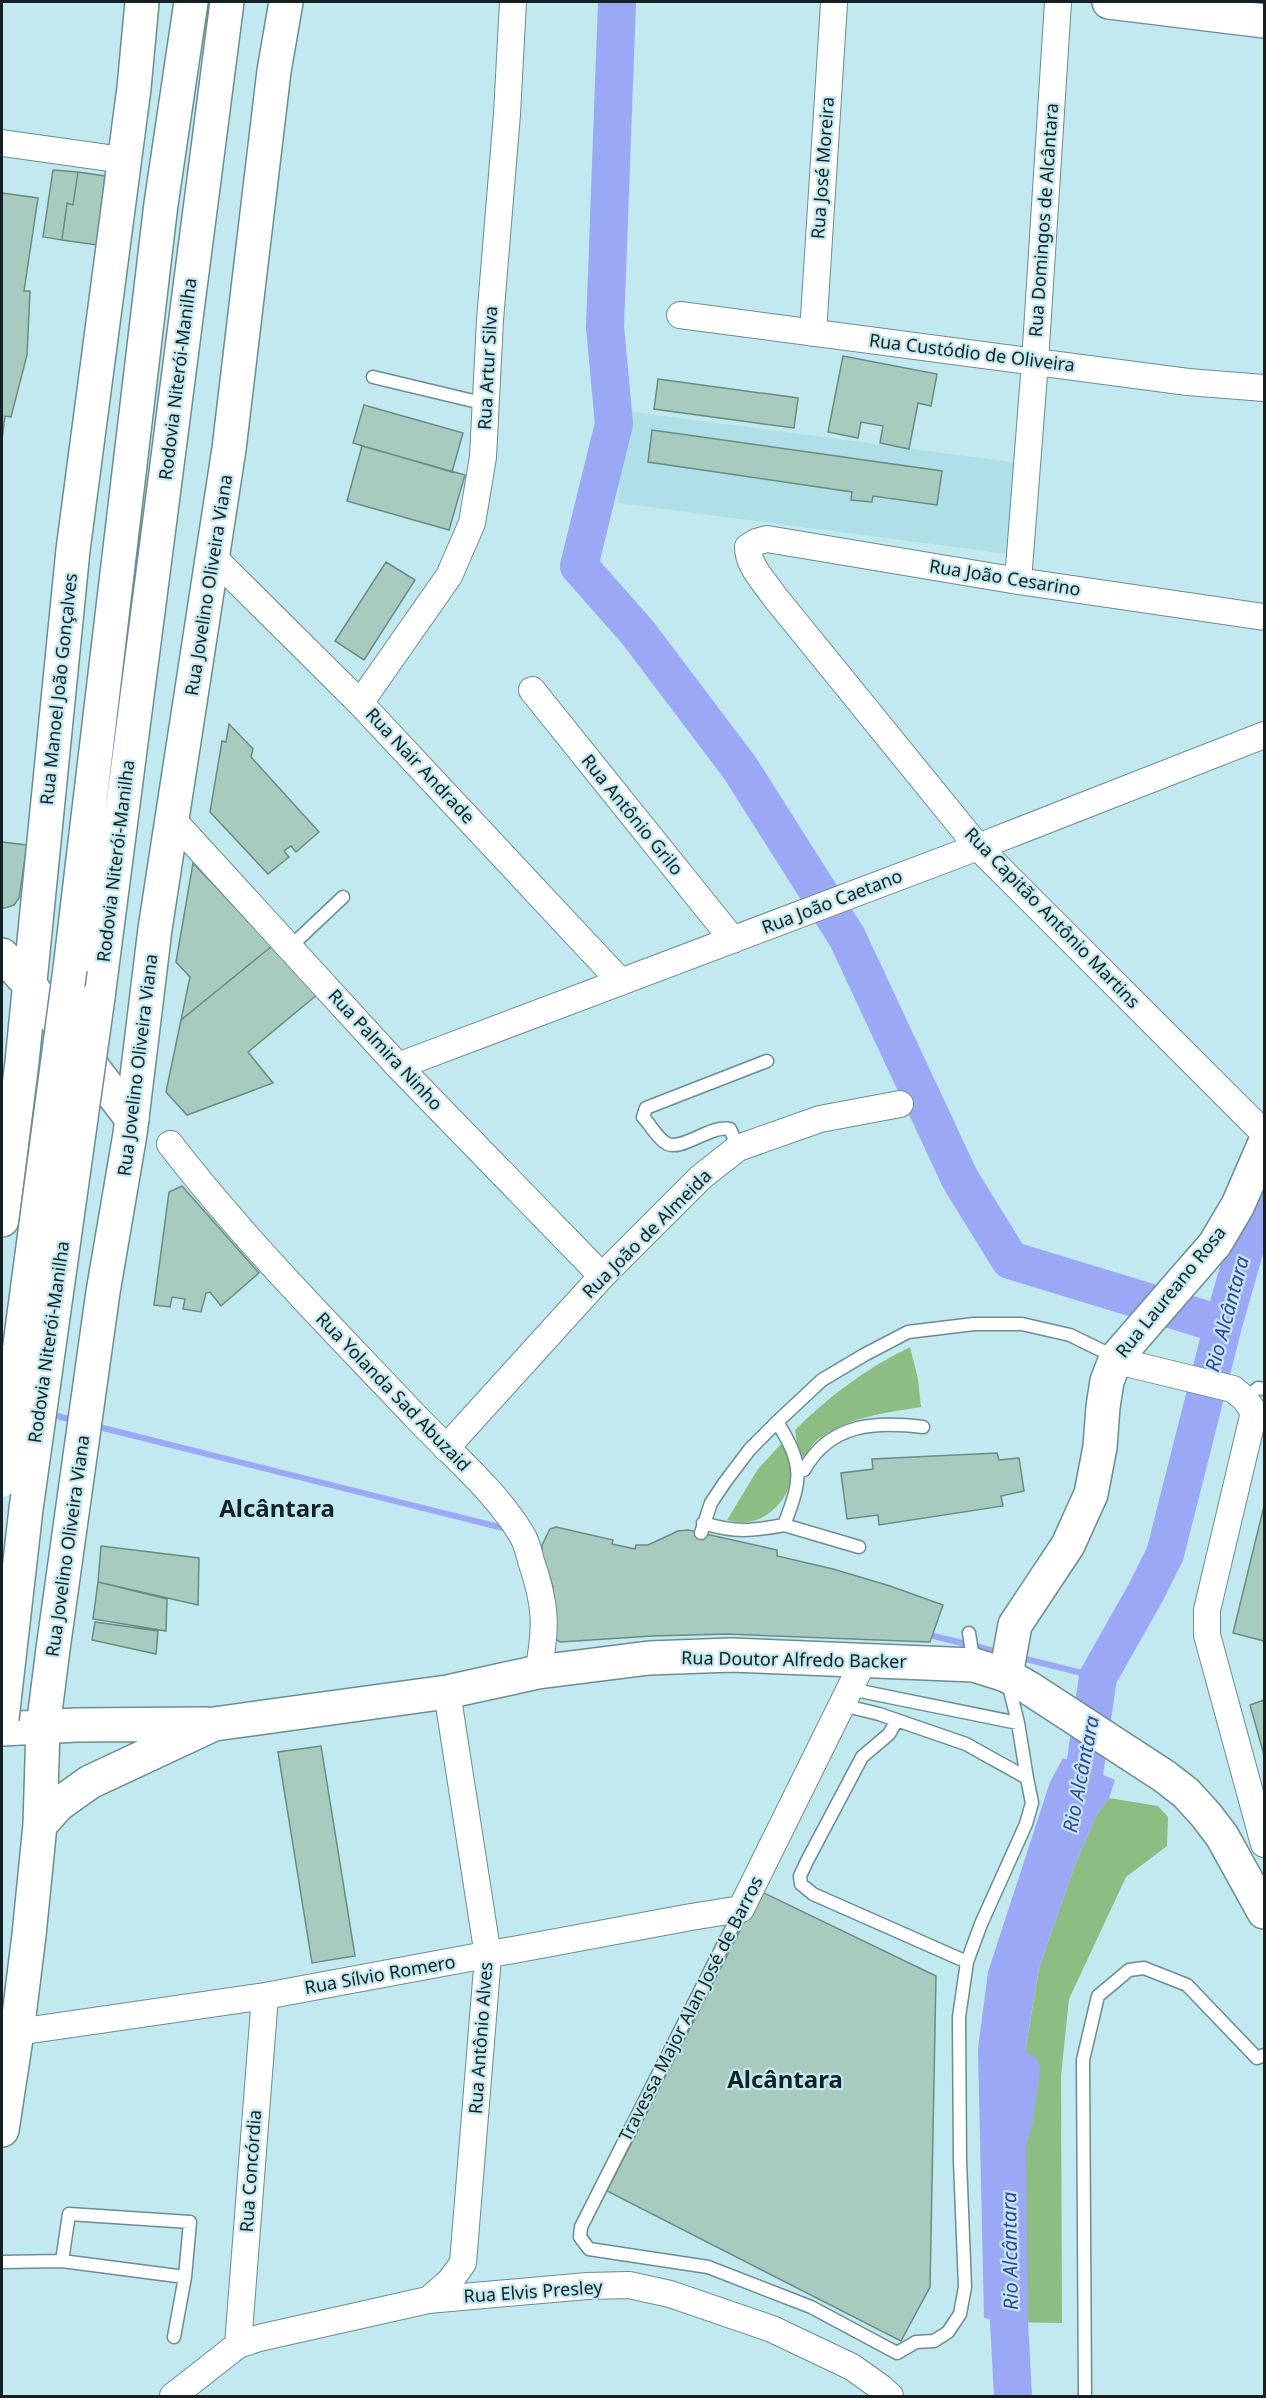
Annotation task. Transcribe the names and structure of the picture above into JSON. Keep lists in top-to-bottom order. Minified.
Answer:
{"streets":{"main road":["Rodovia Niterói-Manilha","Rua Jovelino Oliveira Viana","Rua Manoel João Gonçalves","Rua Laureano Rosa","Rua Doutor Alfredo Backer"],"street":["Rua José Moreira","Rua Domingos de Alcântara","Rua Custódio de Oliveira","Rua Artur Silva","Rua João Cesarino","Rua Nair Andrade","Rua Antônio Grilo","Rua João Caetano","Rua Capitão Antônio Martins","Rua Palmira Ninho","Rua João de Almeida","Rua Yolanda Sad Abuzaid","Rua Sílvio Romero","Travessa Major Alan José de Barros","Rua Antônio Alves","Rua Concórdia","Rua Elvis Presley"]},"crossings":[["Rua José Moreira","Rua Custódio de Oliveira"],["Rua Domingos de Alcântara","Rua Custódio de Oliveira"],["Rua Domingos de Alcântara","Rua João Cesarino"],["Rua Artur Silva","Rua Nair Andrade"],["Rua João Cesarino","Rua Capitão Antônio Martins"],["Rua Jovelino Oliveira Viana","Rua Nair Andrade"],["Rua Jovelino Oliveira Viana","Rua Palmira Ninho"],["Rua Jovelino Oliveira Viana","Rua Doutor Alfredo Backer"],["Rua Jovelino Oliveira Viana","Rua Sílvio Romero"],["Rua Nair Andrade","Rua João Caetano"],["Rua Antônio Grilo","Rua João Caetano"],["Rua João Caetano","Rua Capitão Antônio Martins"],["Rua João Caetano","Rua Palmira Ninho"],["Rua Palmira Ninho","Rua João de Almeida"],["Rua João de Almeida","Rua Yolanda Sad Abuzaid"],["Rua Laureano Rosa","Rua Doutor Alfredo Backer"],["Rua Yolanda Sad Abuzaid","Rua Doutor Alfredo Backer"],["Rua Doutor Alfredo Backer","Travessa Major Alan José de Barros"],["Rua Doutor Alfredo Backer","Rua Antônio Alves"],["Rua Sílvio Romero","Travessa Major Alan José de Barros"],["Rua Sílvio Romero","Rua Antônio Alves"],["Rua Sílvio Romero","Rua Concórdia"],["Rua Antônio Alves","Rua Elvis Presley"],["Rua Concórdia","Rua Elvis Presley"]],"districts":["Alcântara","Alcântara"],"water":["Rio Alcântara"]}
